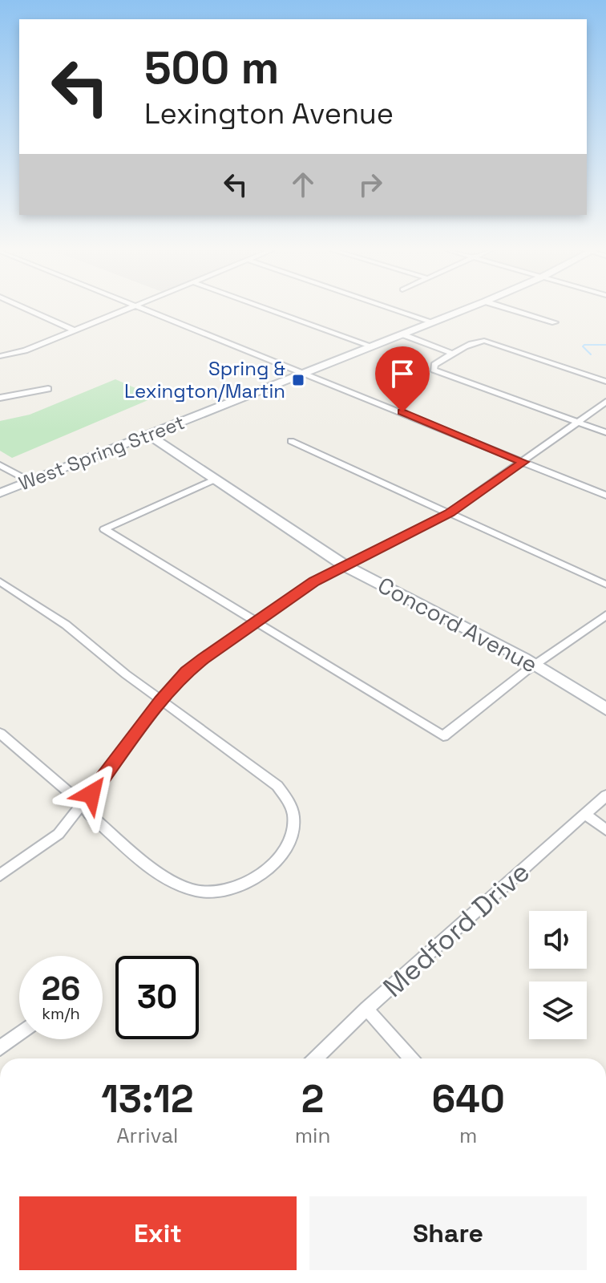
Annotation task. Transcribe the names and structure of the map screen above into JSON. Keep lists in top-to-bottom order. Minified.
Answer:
{"streets":{"main road":["West Spring Street","Concord Avenue"],"street":["Medford Drive"]},"crossings":[["West Spring Street","Concord Avenue"]],"places":{"transit":["Spring & Lexington/Martin"]},"page":{"turn":["500 m","Lexington Avenue"],"speed":"26 km/h","limit":"30","eta":["13:12","Arrival","2","min","640","m"],"buttons":["Exit","Share"]}}
